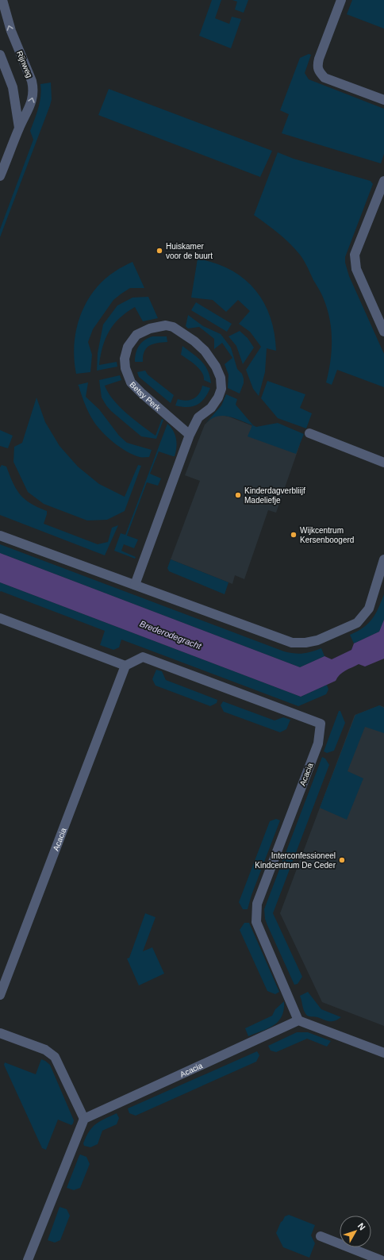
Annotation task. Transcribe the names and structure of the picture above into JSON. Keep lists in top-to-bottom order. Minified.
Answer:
{"streets":{"street":["Rijnweg","Betsy Perk","Acacia"]},"water":["Brederodegracht"],"places":["Huiskamer voor de buurt","Kinderdagverbliijf Madeliefje","Wijkcentrum Kersenboogerd","Interconfessioneel Kindcentrum De Ceder"],"north":"top right"}
